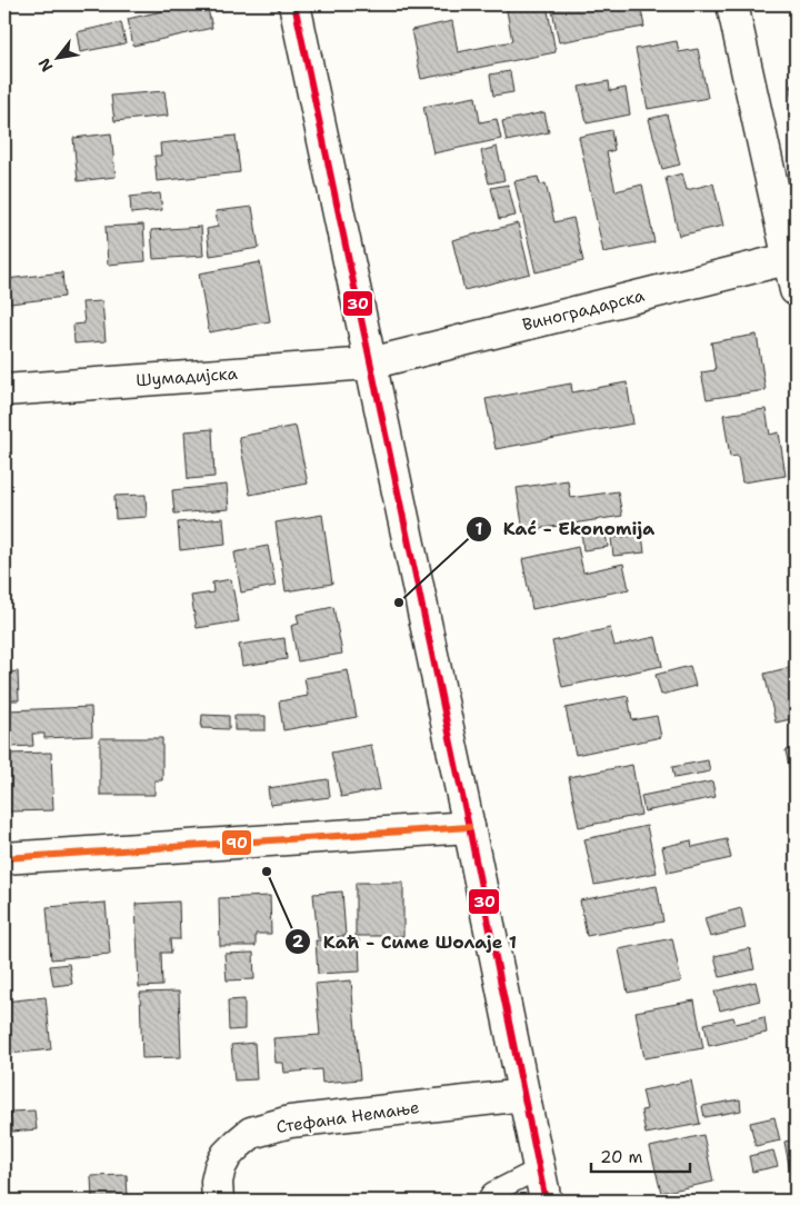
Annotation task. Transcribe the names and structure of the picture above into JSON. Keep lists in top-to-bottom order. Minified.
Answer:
{"streets":{"street":["Виноградарска","Шумадијска","Стефана Немање"]},"crossings":[["Виноградарска","Шумадијска"]],"places":["Kać - Ekonomija","Каћ - Симе Шолаје 1"],"lines":["transit line 30","transit line 90"],"scale_bar":"20 m","north":"bottom left"}
